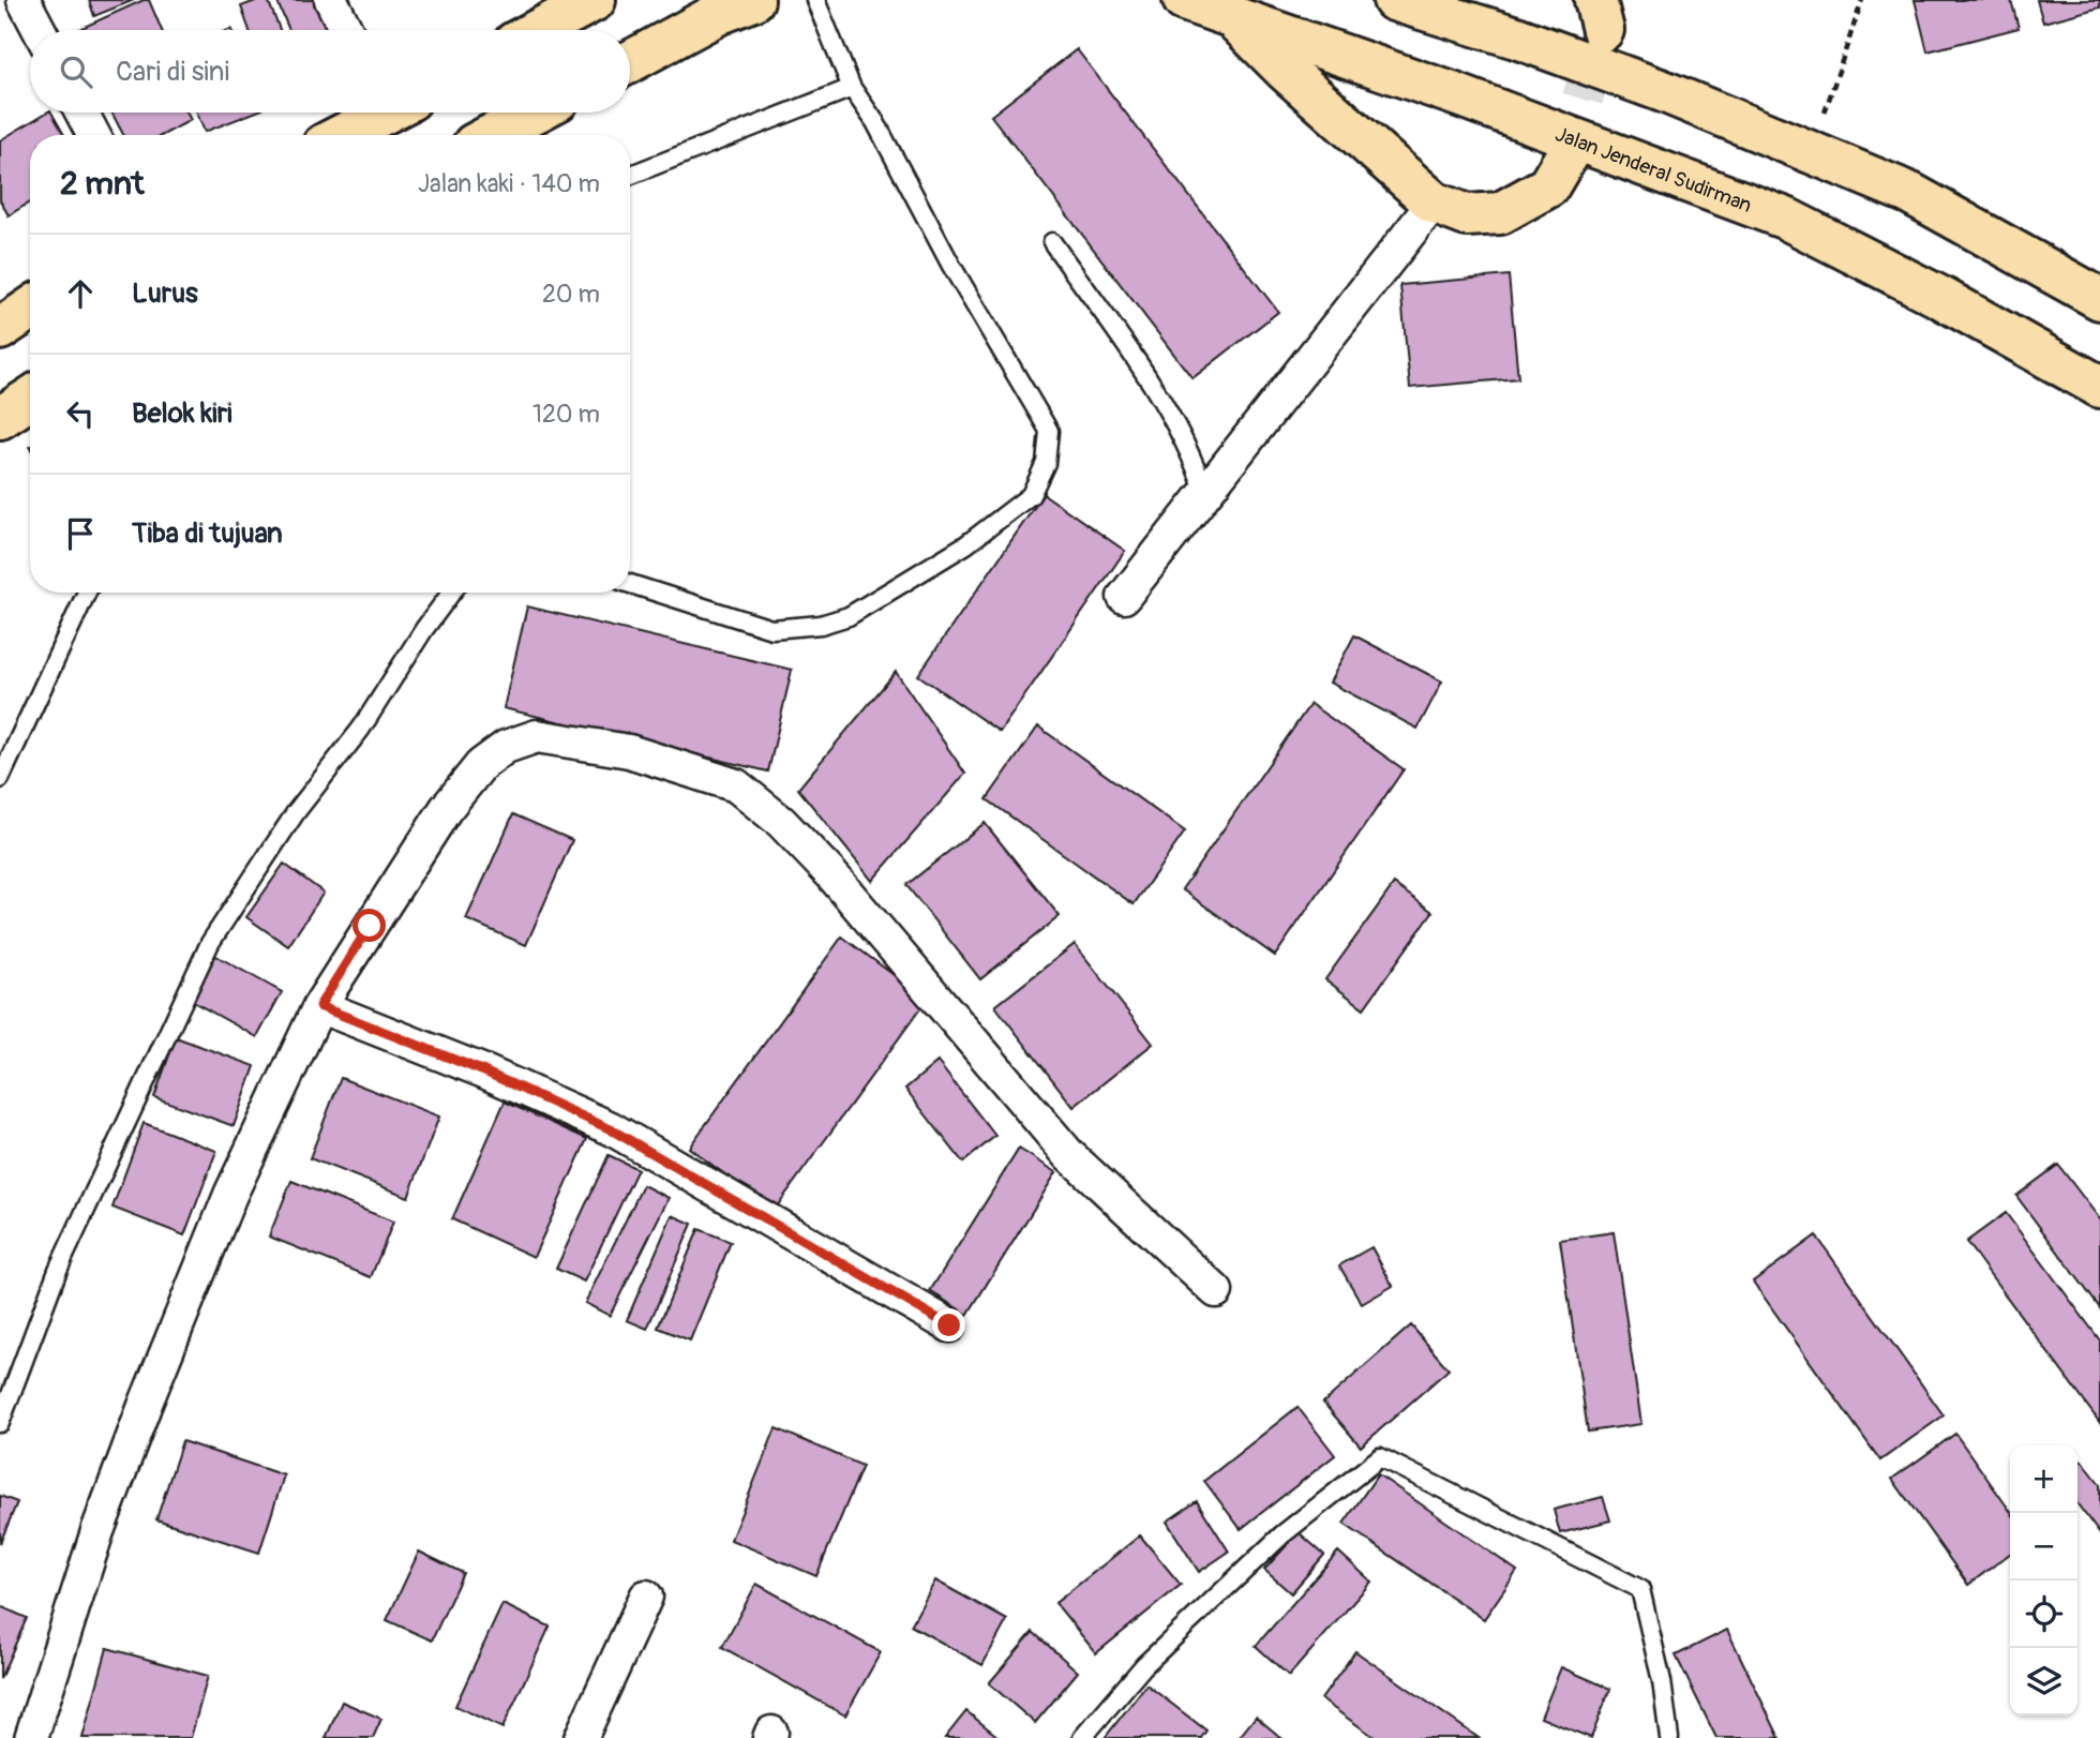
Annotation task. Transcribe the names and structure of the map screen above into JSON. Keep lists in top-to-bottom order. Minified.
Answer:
{"streets":{"highway":["Jalan Jenderal Sudirman"]},"page":{"search":"Cari di sini","heading":["2 mnt","Jalan kaki · 140 m"],"list":[["Lurus","20 m"],["Belok kiri","120 m"],"Tiba di tujuan"],"map_buttons":["+","−"]}}
